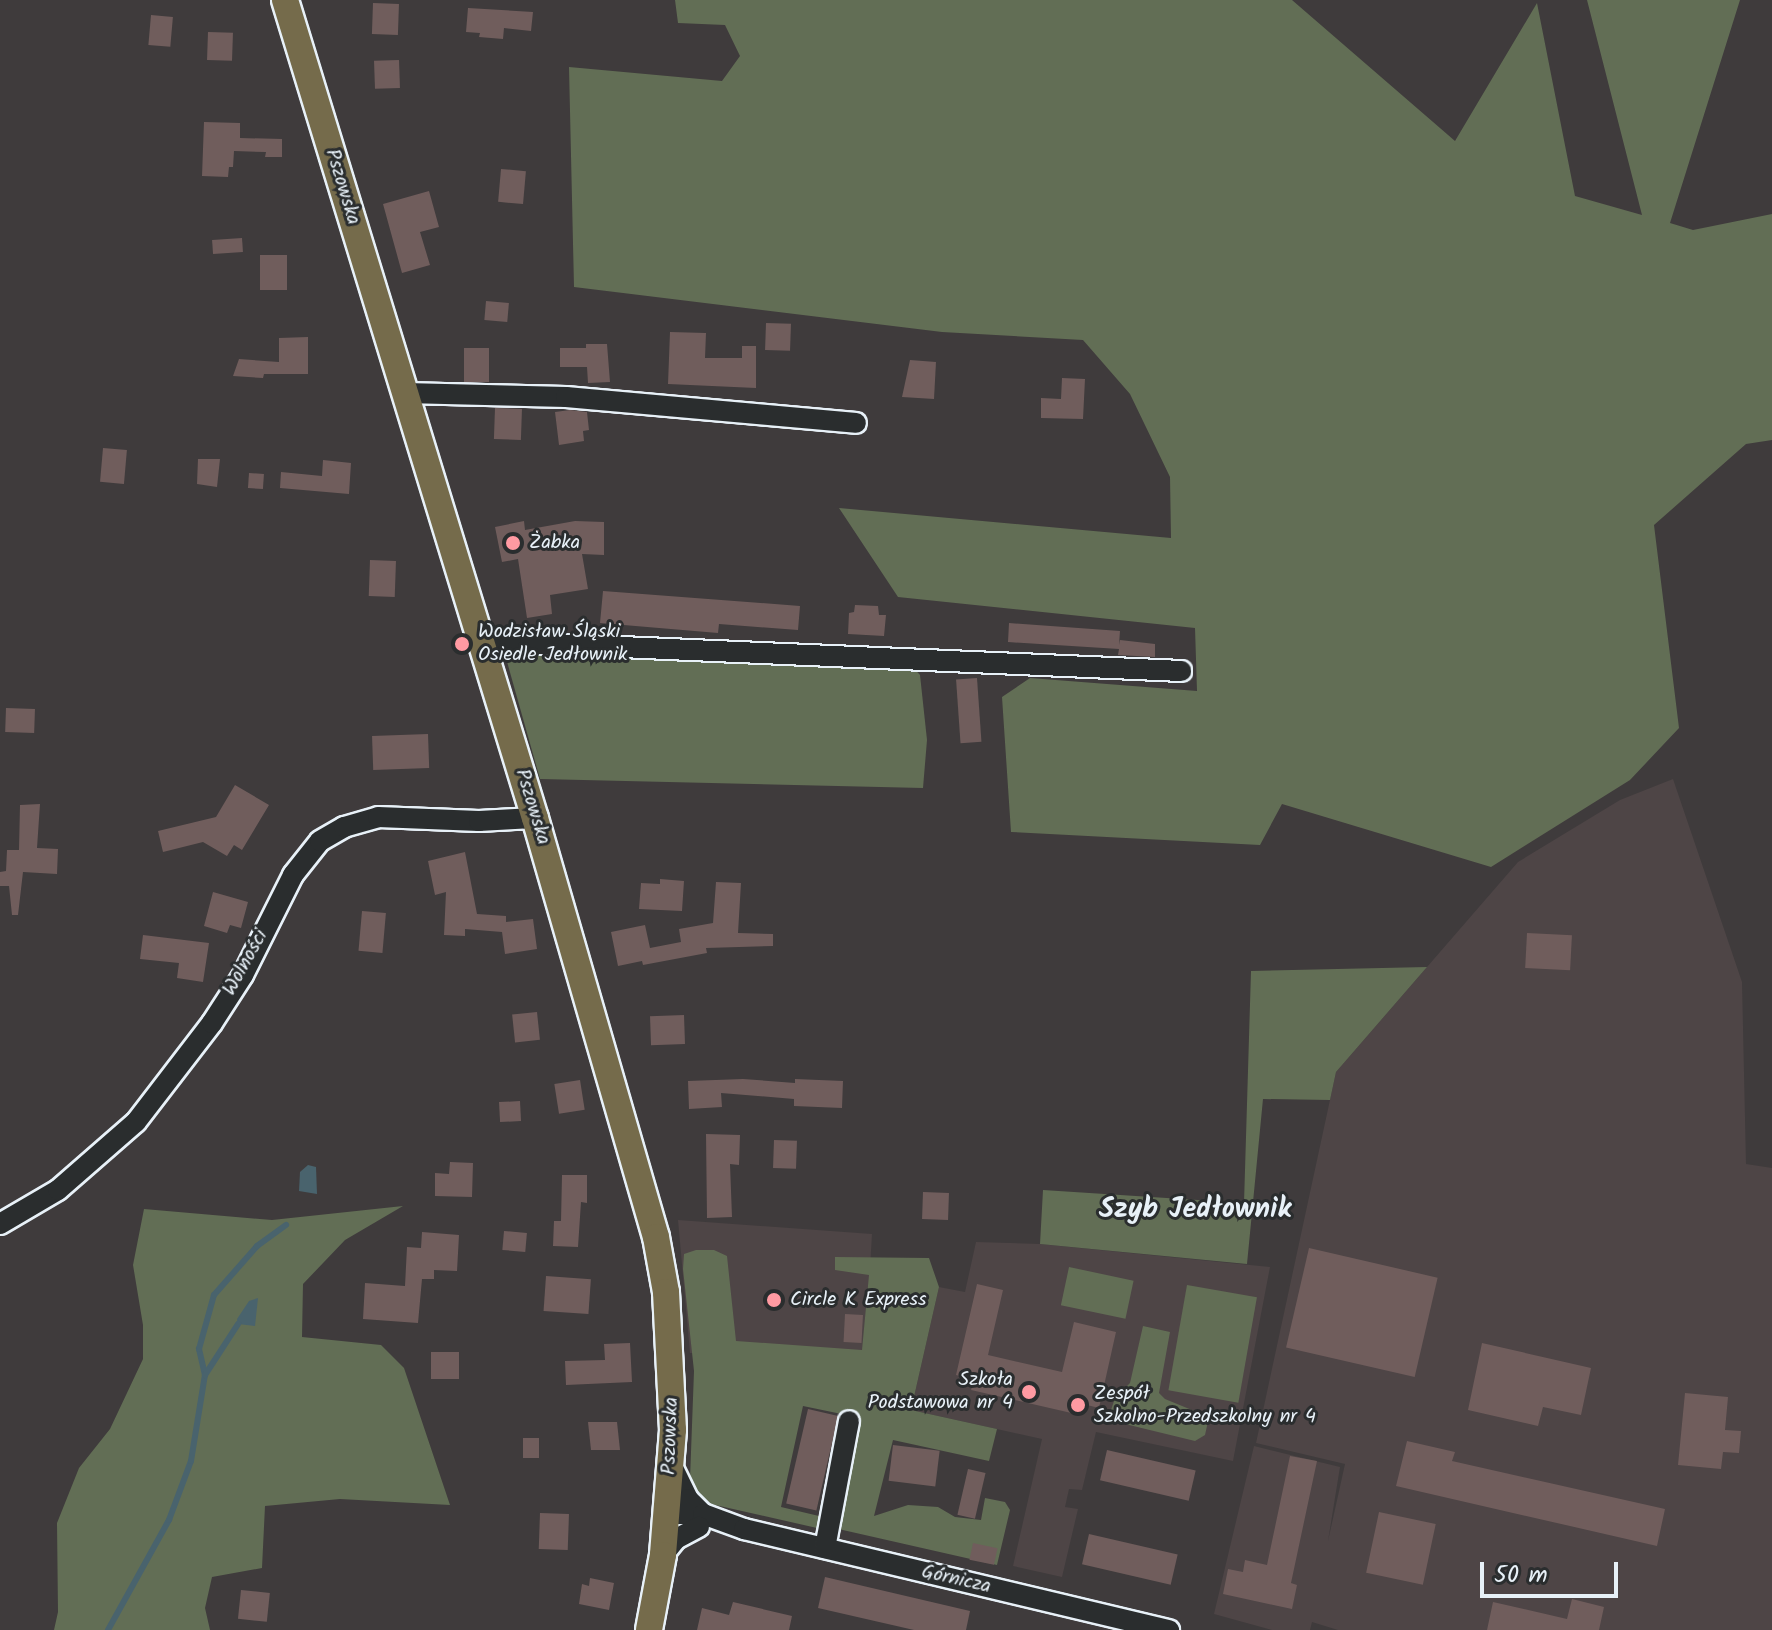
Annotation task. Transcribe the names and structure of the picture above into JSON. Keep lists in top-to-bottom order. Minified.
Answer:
{"streets":{"main road":["Pszowska"],"street":["Wolności","Górnicza"]},"crossings":[["Pszowska","Wolności"],["Pszowska","Górnicza"]],"districts":["Szyb Jedłownik"],"places":["Żabka","Wodzisław Śląski Osiedle Jedłownik","Circle K Express","Szkoła Podstawowa nr 4","Zespół Szkolno-Przedszkolny nr 4"],"scale_bar":"50 m"}
